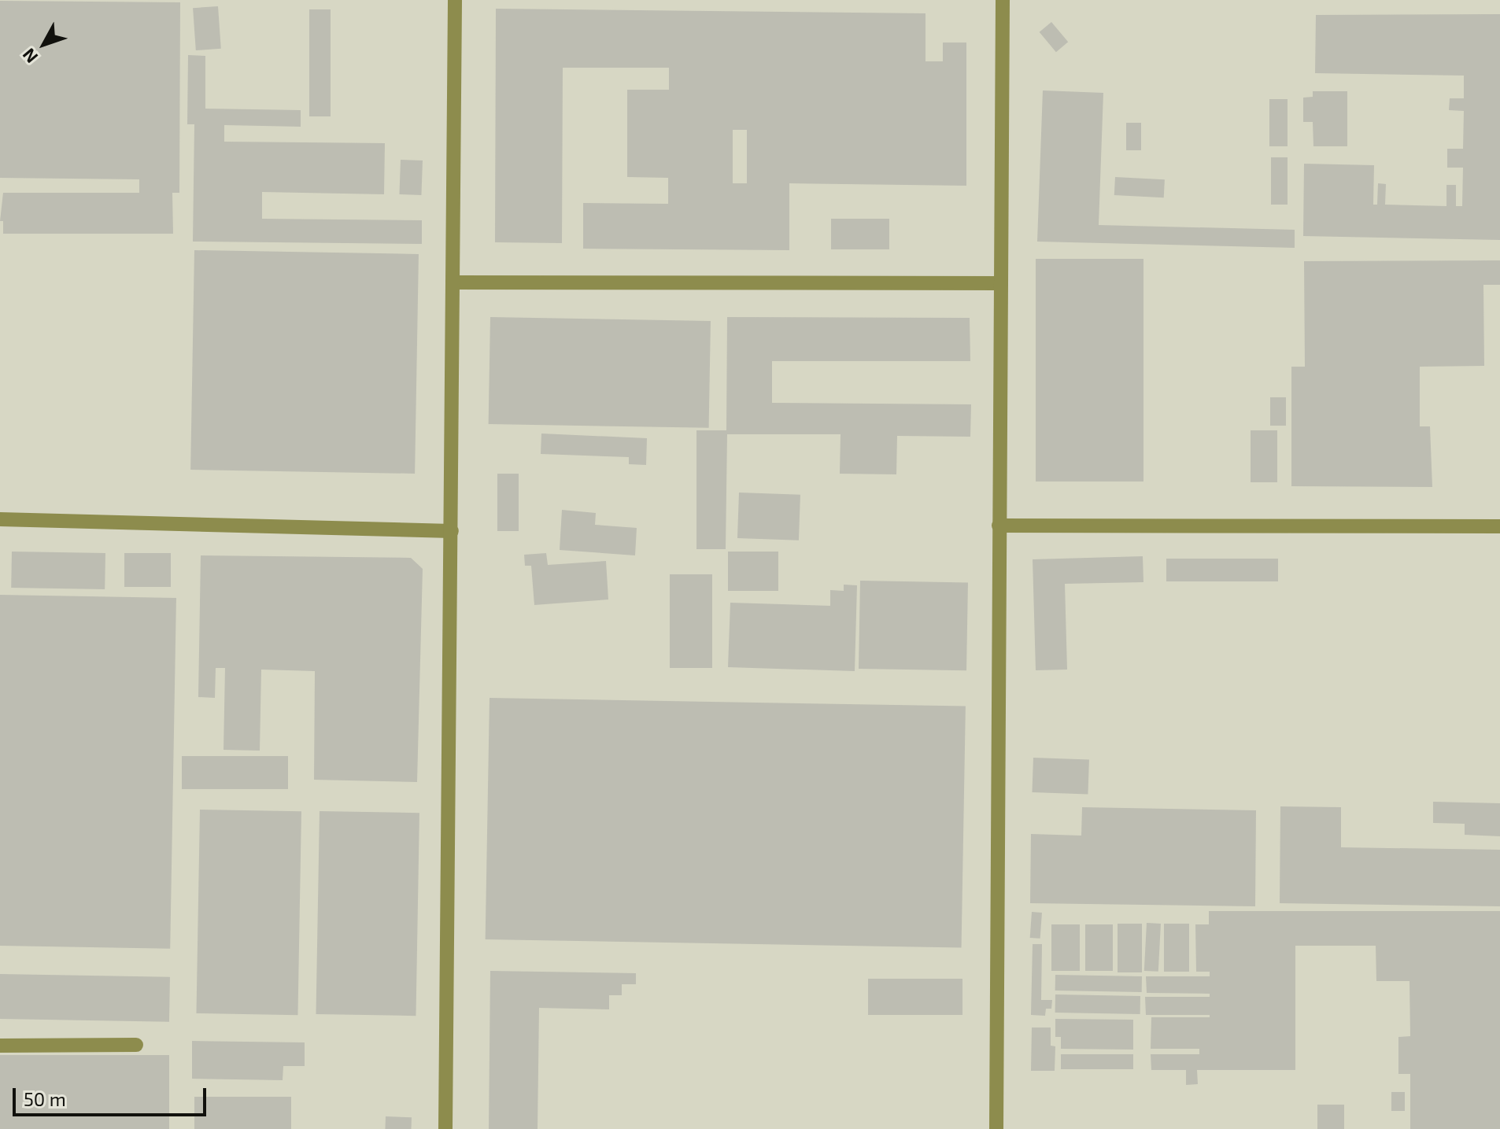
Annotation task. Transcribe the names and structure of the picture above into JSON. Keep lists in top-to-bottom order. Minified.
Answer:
{"scale_bar":"50 m","north":"bottom left"}
